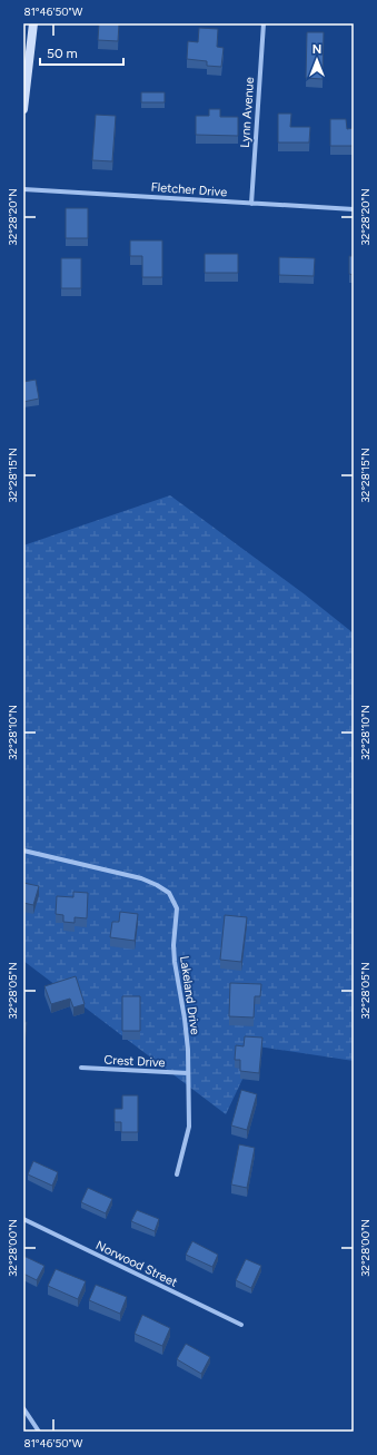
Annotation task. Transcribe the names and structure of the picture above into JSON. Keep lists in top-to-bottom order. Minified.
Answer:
{"streets":{"street":["Lynn Avenue","Fletcher Drive","Lakeland Drive","Crest Drive","Norwood Street"]},"crossings":[["Lynn Avenue","Fletcher Drive"],["Lakeland Drive","Crest Drive"]],"scale_bar":"50 m","north":"top","coordinates":["81°46'50\"W","32°28'20\"N","32°28'15\"N","32°28'10\"N","32°28'05\"N","32°28'00\"N"]}
